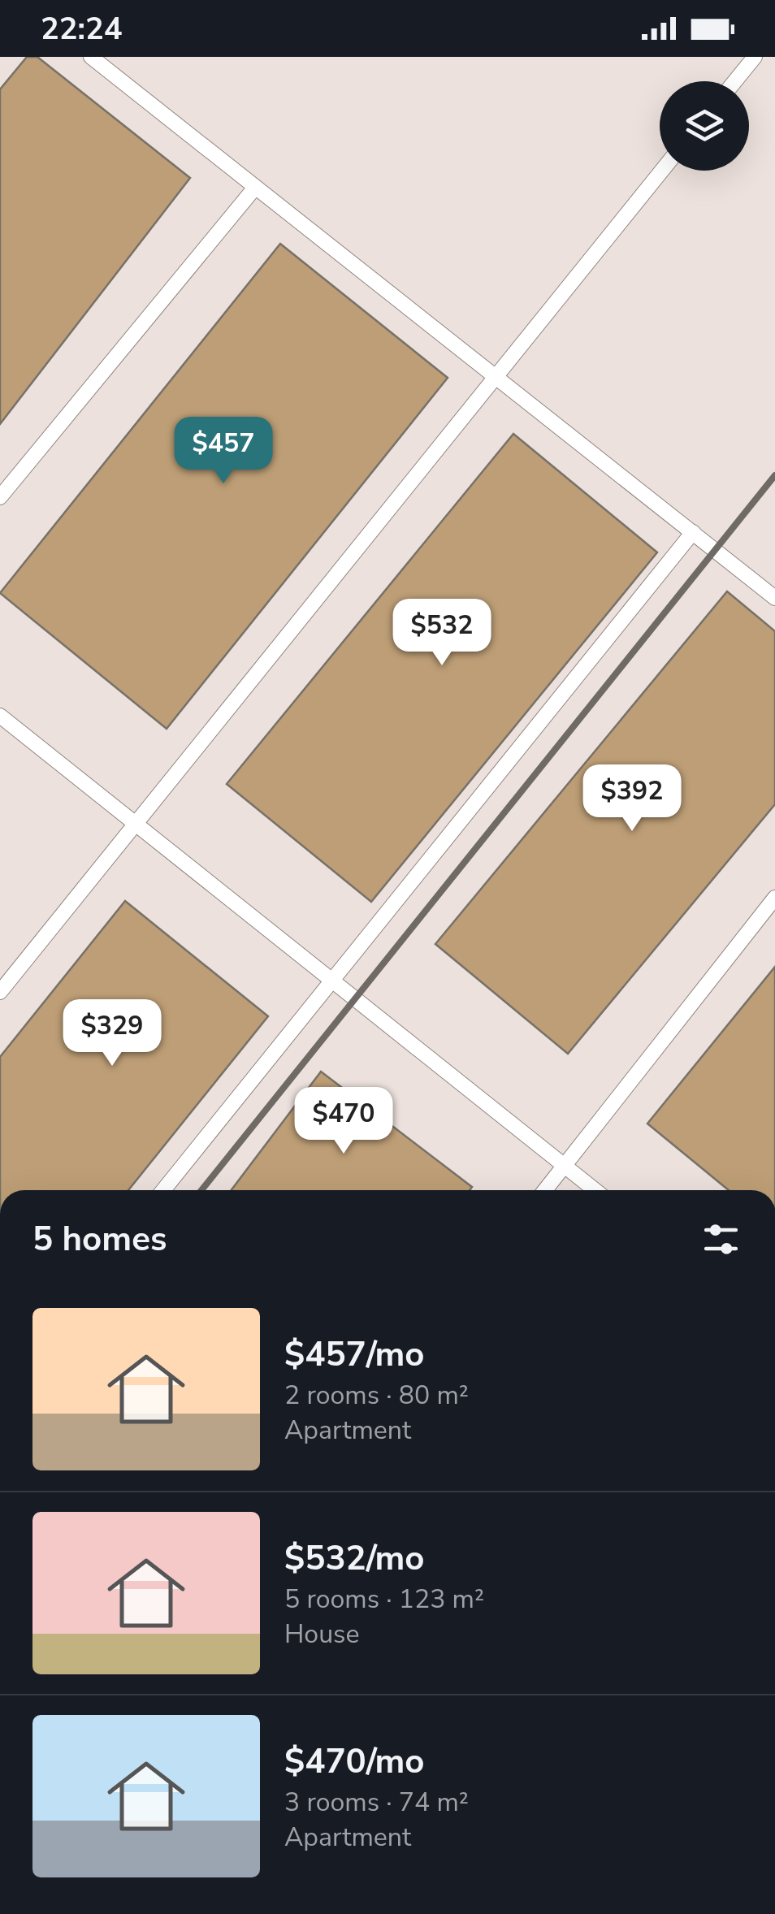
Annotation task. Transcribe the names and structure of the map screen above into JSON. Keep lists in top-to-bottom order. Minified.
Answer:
{"page":{"status":"22:24","price":["$457","$532","$392","$329","$470"],"heading":"5 homes","list":[{"name":"$457/mo","note":"2 rooms · 80 m² · Apartment"},{"name":"$532/mo","note":"5 rooms · 123 m² · House"},{"name":"$470/mo","note":"3 rooms · 74 m² · Apartment"}]}}
